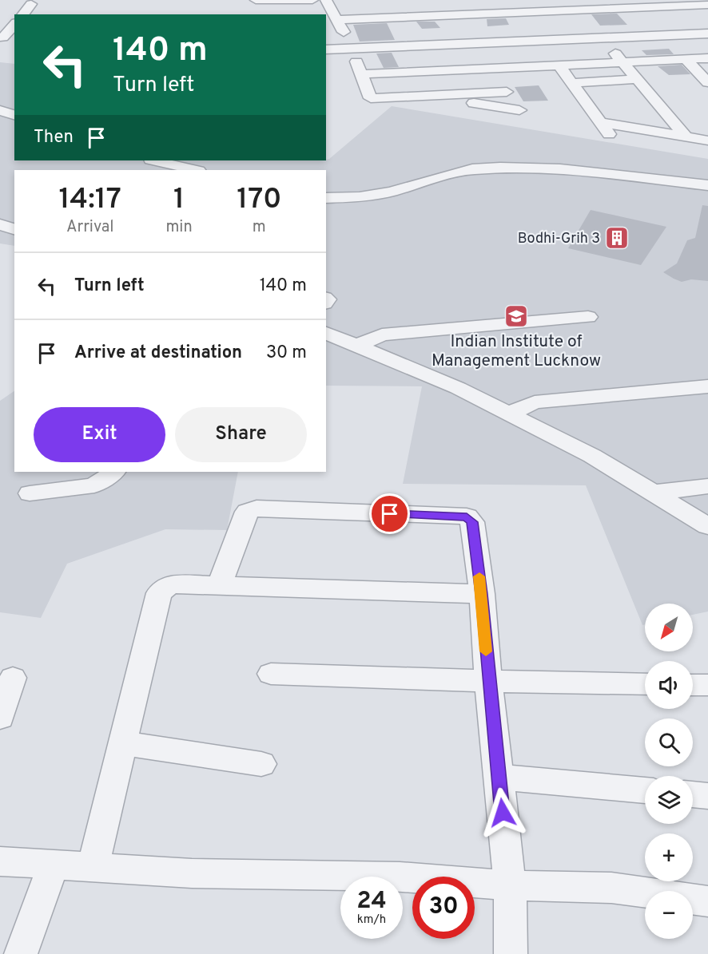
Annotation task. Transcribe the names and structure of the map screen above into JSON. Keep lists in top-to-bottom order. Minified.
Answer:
{"places":{"building":["Bodhi-Grih 3"],"school or university":["Indian Institute of Management Lucknow"]},"north":"bottom left","page":{"turn":["140 m","Turn left"],"then":"Then","eta":["14:17","Arrival","1","min","170","m"],"list":[{"name":"Turn left","value":"140 m"},{"name":"Arrive at destination","value":"30 m"}],"buttons":["Exit","Share"],"map_buttons":["+","−"],"speed":"24 km/h","limit":"30"}}
